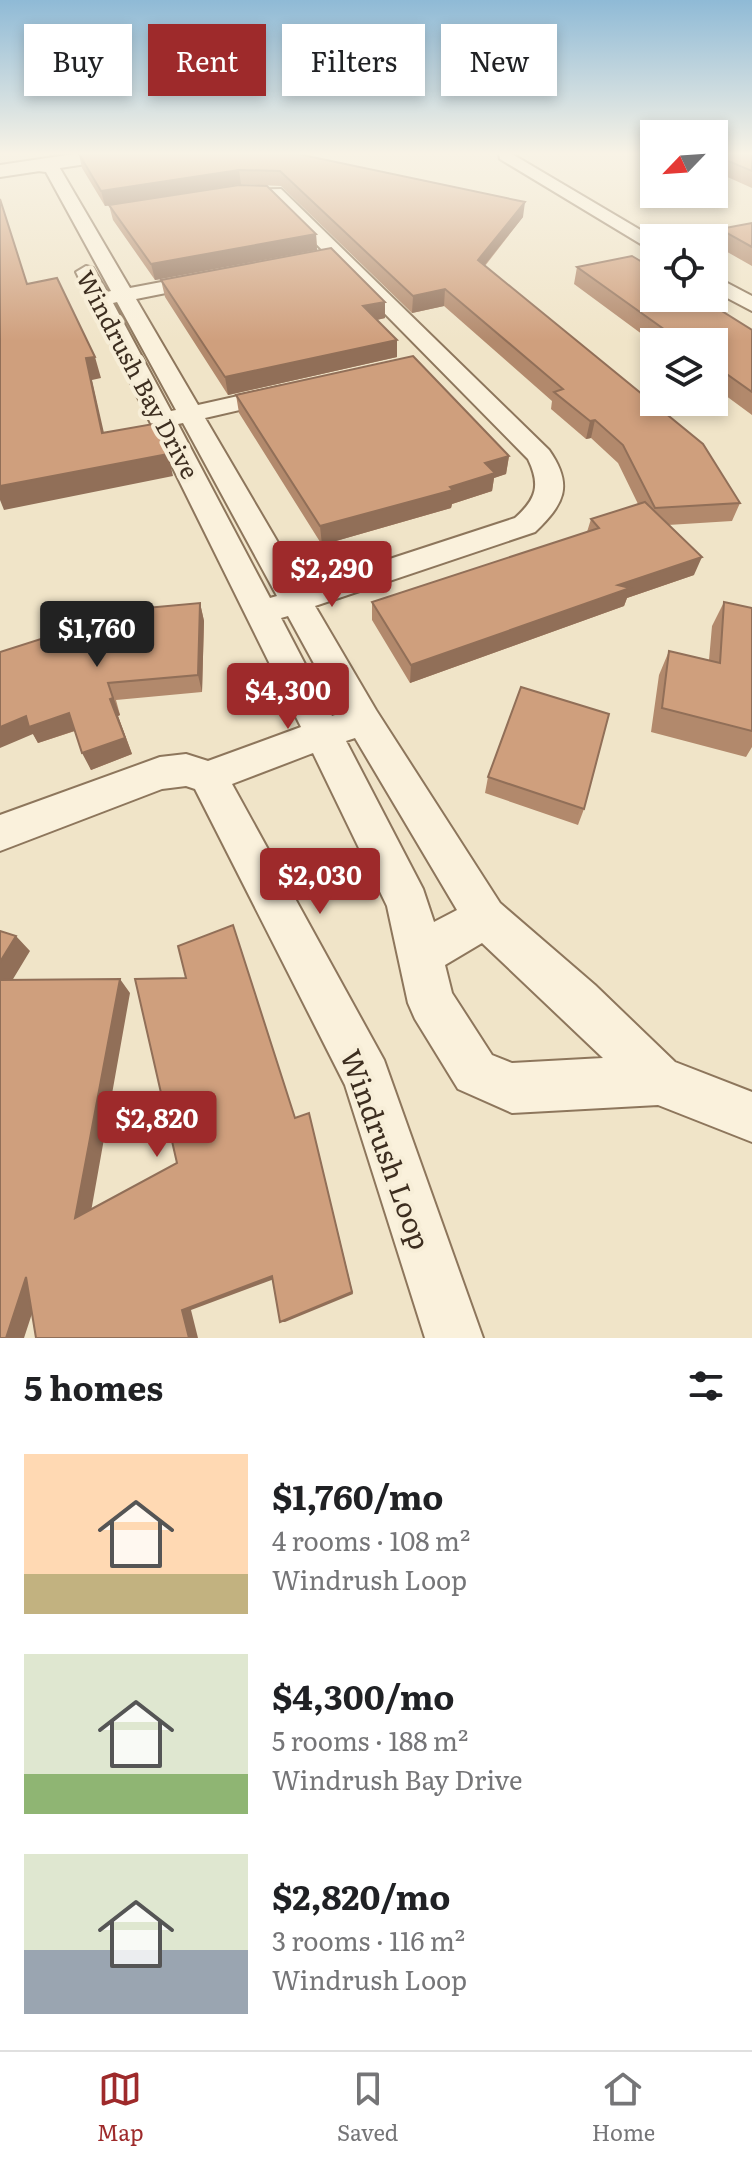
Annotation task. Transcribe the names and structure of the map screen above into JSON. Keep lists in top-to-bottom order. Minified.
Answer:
{"streets":{"street":["Windrush Bay Drive","Windrush Loop"]},"north":"bottom left","page":{"chip":["Buy","Rent","Filters","New"],"price":["$2,290","$1,760","$4,300","$2,030","$2,820"],"heading":"5 homes","list":[{"name":"$1,760/mo","note":"4 rooms · 108 m² · Windrush Loop"},{"name":"$4,300/mo","note":"5 rooms · 188 m² · Windrush Bay Drive"},{"name":"$2,820/mo","note":"3 rooms · 116 m² · Windrush Loop"}],"tabs":["Map","Saved","Home"]}}
